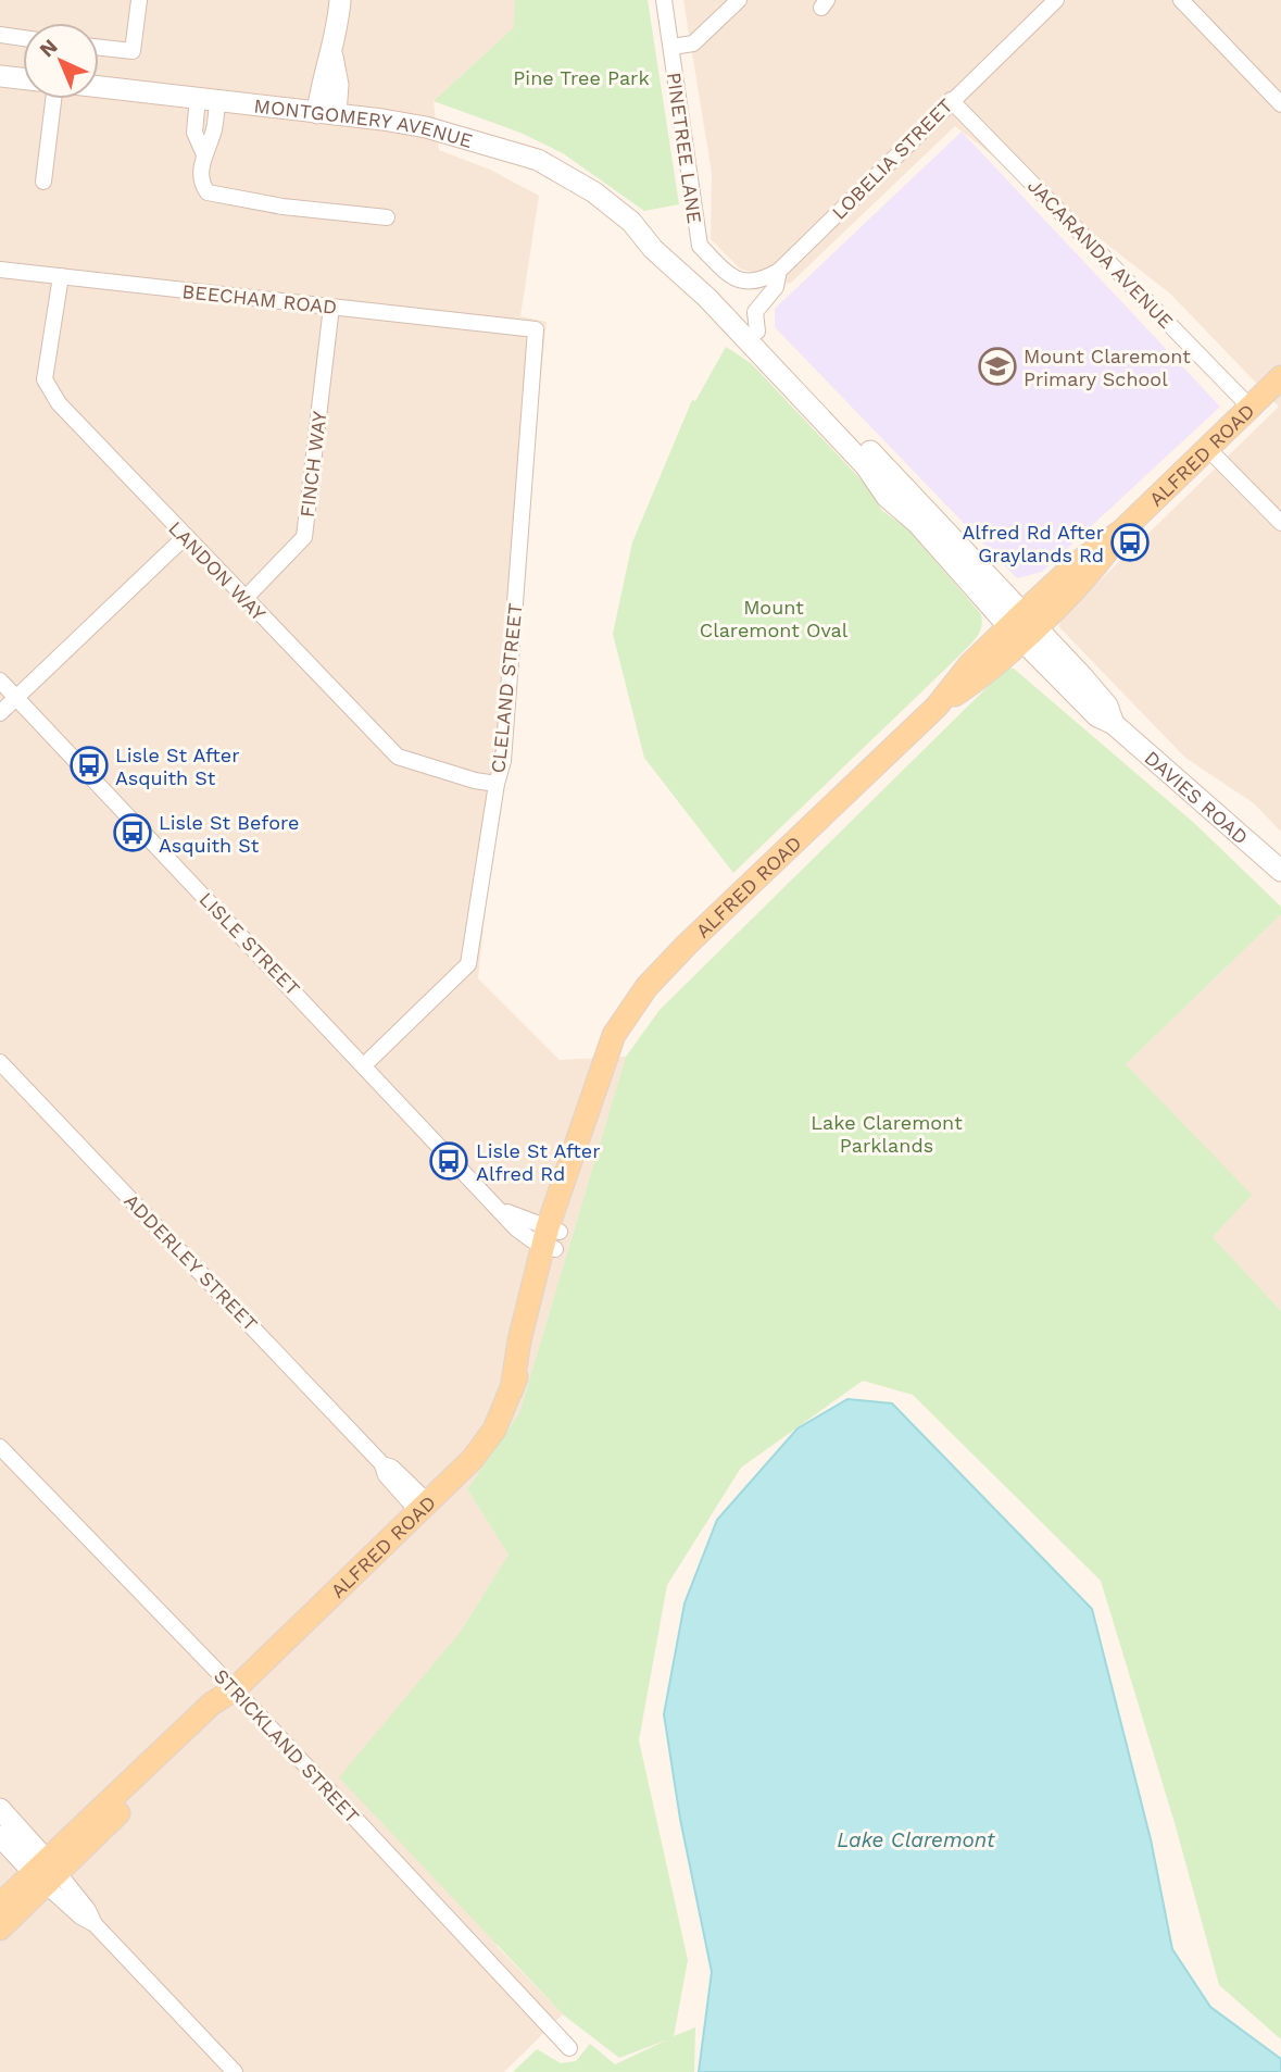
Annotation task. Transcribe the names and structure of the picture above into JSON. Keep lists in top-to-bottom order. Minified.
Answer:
{"streets":{"main road":["ALFRED ROAD"],"street":["MONTGOMERY AVENUE","PINETREE LANE","LOBELIA STREET","JACARANDA AVENUE","BEECHAM ROAD","FINCH WAY","LANDON WAY","CLELAND STREET","DAVIES ROAD","LISLE STREET","ADDERLEY STREET","STRICKLAND STREET"]},"crossings":[["MONTGOMERY AVENUE","LOBELIA STREET"],["MONTGOMERY AVENUE","ALFRED ROAD"],["MONTGOMERY AVENUE","DAVIES ROAD"],["PINETREE LANE","LOBELIA STREET"],["LOBELIA STREET","JACARANDA AVENUE"],["JACARANDA AVENUE","ALFRED ROAD"],["BEECHAM ROAD","FINCH WAY"],["BEECHAM ROAD","LANDON WAY"],["BEECHAM ROAD","CLELAND STREET"],["ALFRED ROAD","DAVIES ROAD"],["ALFRED ROAD","LISLE STREET"],["ALFRED ROAD","ADDERLEY STREET"],["ALFRED ROAD","STRICKLAND STREET"],["FINCH WAY","LANDON WAY"],["LANDON WAY","CLELAND STREET"],["CLELAND STREET","LISLE STREET"]],"water":["Lake Claremont"],"parks":["Pine Tree Park","Mount Claremont Oval","Lake Claremont Parklands"],"places":{"school or university":["Mount Claremont Primary School"],"bus stop":["Alfred Rd After Graylands Rd","Lisle St After Asquith St","Lisle St Before Asquith St","Lisle St After Alfred Rd"]},"north":"top left"}
